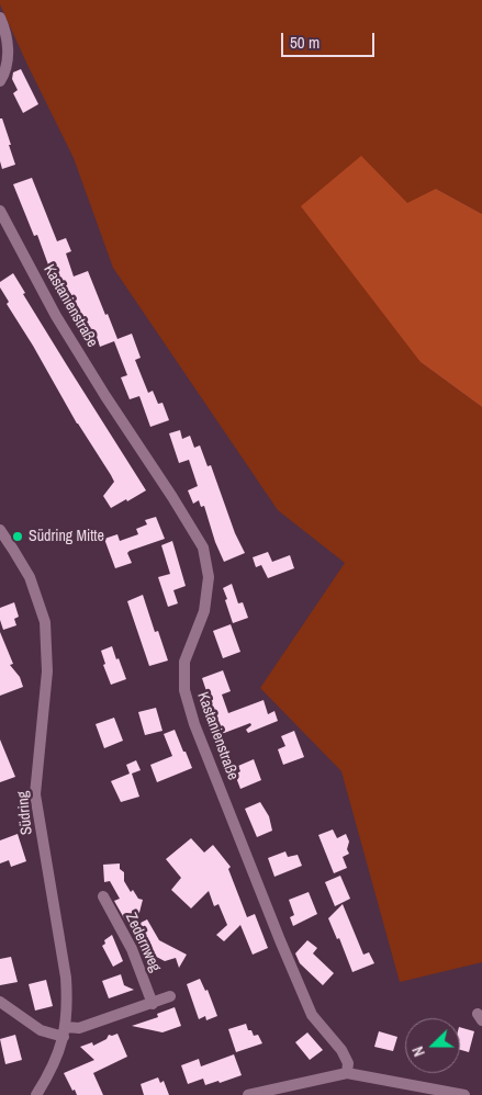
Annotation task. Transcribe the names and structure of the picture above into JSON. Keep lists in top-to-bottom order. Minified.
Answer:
{"streets":{"street":["Kastanienstraße","Südring","Zedernweg"]},"places":["Südring Mitte"],"scale_bar":"50 m","north":"left"}
